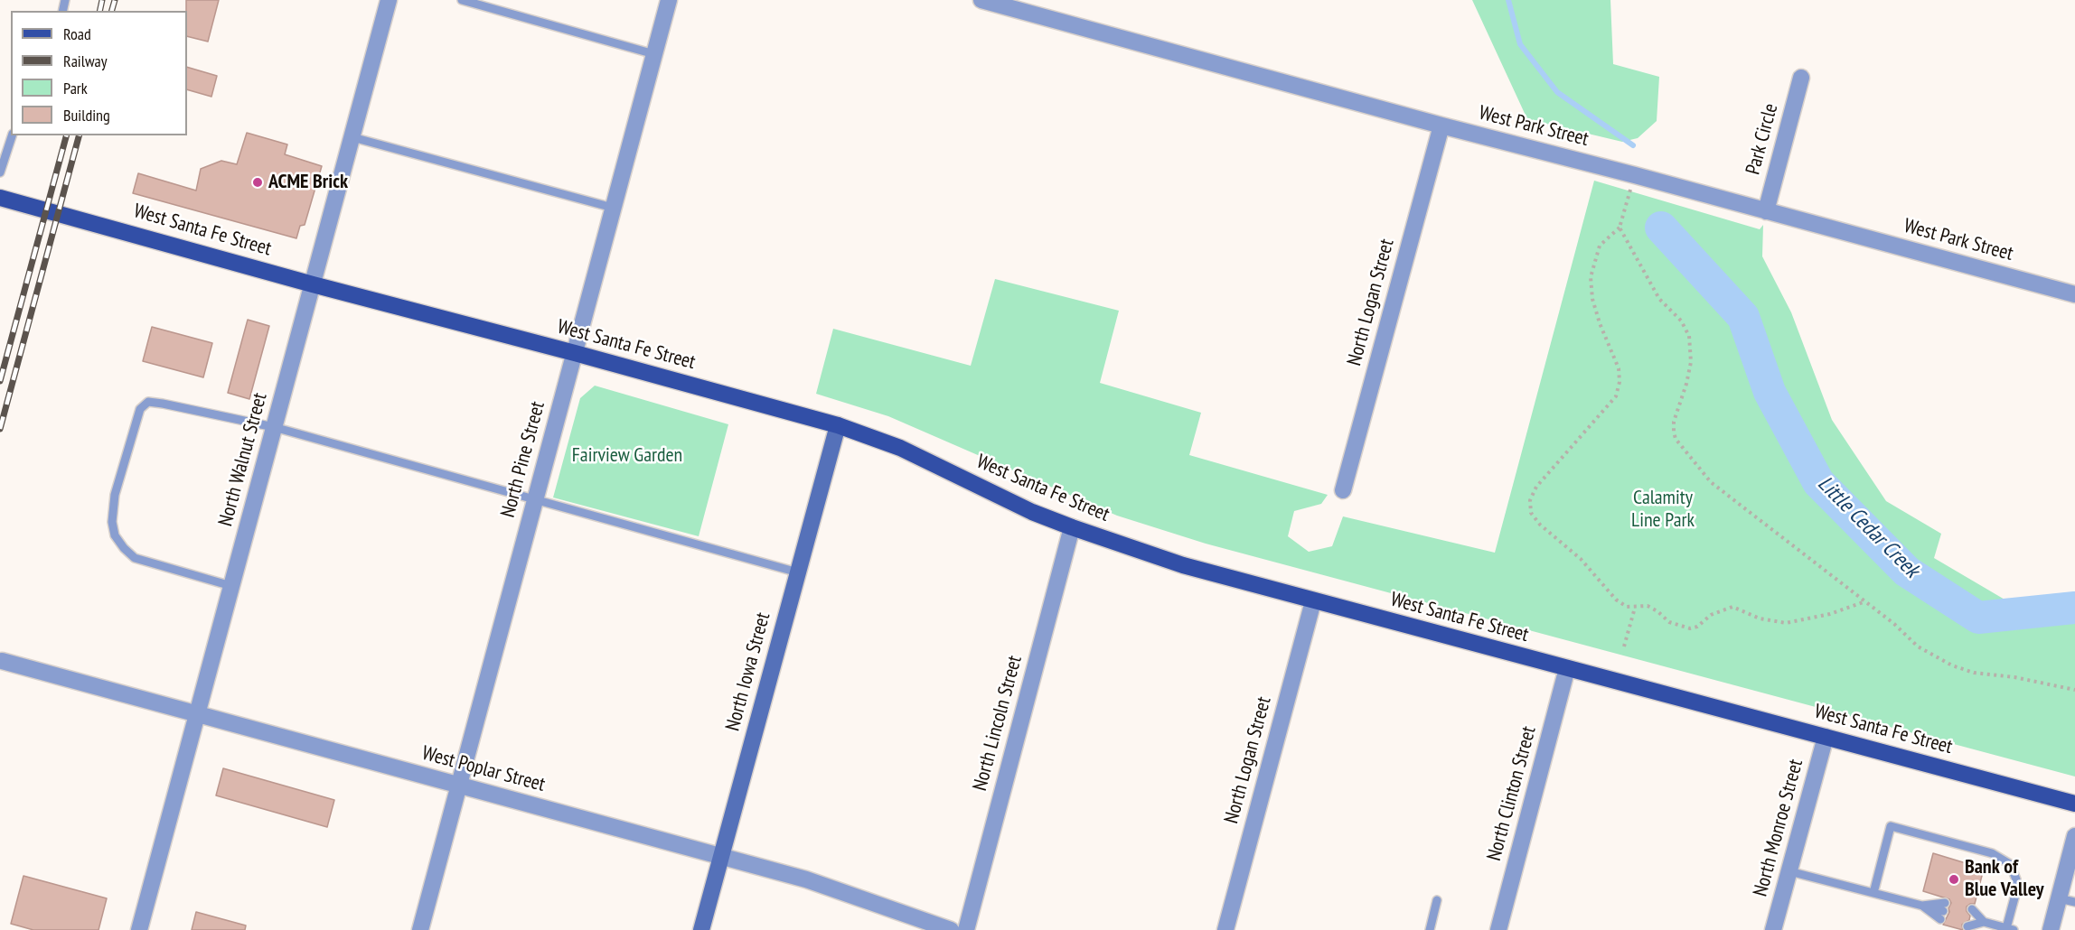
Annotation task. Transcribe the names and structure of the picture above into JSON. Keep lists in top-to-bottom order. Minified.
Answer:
{"streets":{"main road":["West Santa Fe Street"],"street":["West Park Street","Park Circle","North Logan Street","North Walnut Street","North Pine Street","North Iowa Street","North Lincoln Street","West Poplar Street","North Clinton Street","North Monroe Street"]},"crossings":[["West Park Street","Park Circle"],["West Park Street","North Logan Street"],["West Santa Fe Street","North Logan Street"],["West Santa Fe Street","North Walnut Street"],["West Santa Fe Street","North Pine Street"],["West Santa Fe Street","North Iowa Street"],["West Santa Fe Street","North Lincoln Street"],["West Santa Fe Street","North Clinton Street"],["West Santa Fe Street","North Monroe Street"],["North Walnut Street","West Poplar Street"],["North Pine Street","West Poplar Street"],["North Iowa Street","West Poplar Street"]],"water":["Little Cedar Creek"],"parks":["Fairview Garden","Calamity Line Park"],"places":["ACME Brick","Bank of Blue Valley"],"legend":["Road","Railway","Park","Building"]}
